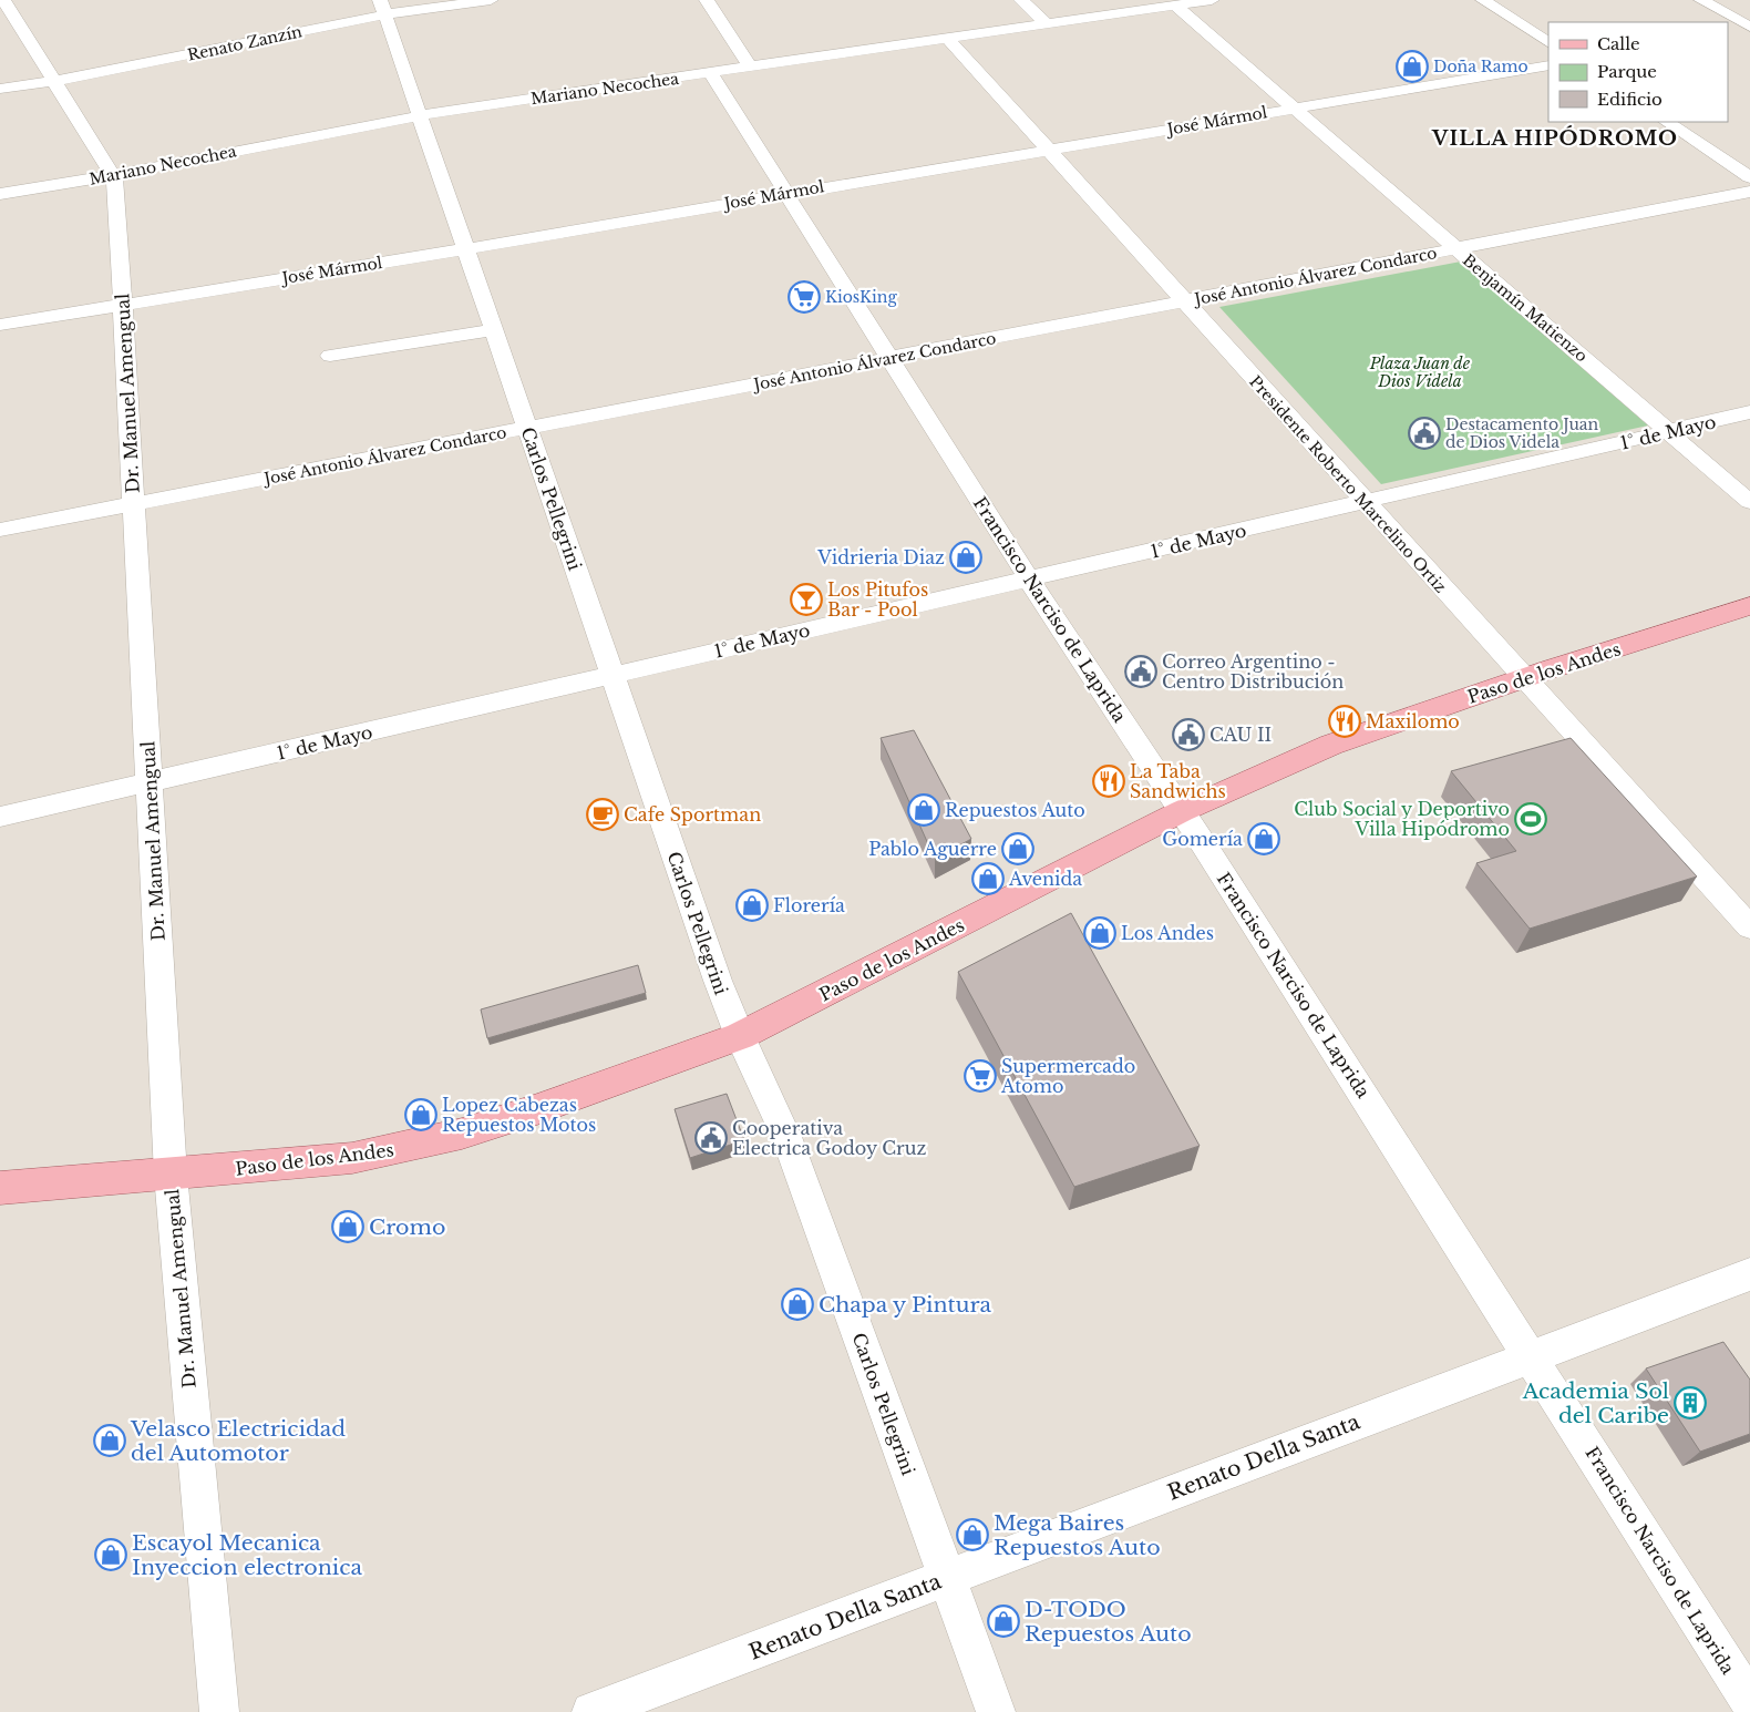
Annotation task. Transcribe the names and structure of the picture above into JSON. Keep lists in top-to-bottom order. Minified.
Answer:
{"streets":{"main road":["Paso de los Andes"],"street":["Renato Zanzín","Mariano Necochea","José Mármol","José Antonio Álvarez Condarco","Benjamín Matienzo","Dr. Manuel Amengual","1° de Mayo","Presidente Roberto Marcelino Ortiz","Carlos Pellegrini","Francisco Narciso de Laprida","Renato Della Santa"]},"crossings":[["Renato Zanzín","Dr. Manuel Amengual"],["Renato Zanzín","Carlos Pellegrini"],["Mariano Necochea","Benjamín Matienzo"],["Mariano Necochea","Dr. Manuel Amengual"],["Mariano Necochea","Presidente Roberto Marcelino Ortiz"],["Mariano Necochea","Carlos Pellegrini"],["Mariano Necochea","Francisco Narciso de Laprida"],["José Mármol","Benjamín Matienzo"],["José Mármol","Dr. Manuel Amengual"],["José Mármol","Presidente Roberto Marcelino Ortiz"],["José Mármol","Carlos Pellegrini"],["José Mármol","Francisco Narciso de Laprida"],["José Antonio Álvarez Condarco","Benjamín Matienzo"],["José Antonio Álvarez Condarco","Dr. Manuel Amengual"],["José Antonio Álvarez Condarco","Presidente Roberto Marcelino Ortiz"],["José Antonio Álvarez Condarco","Carlos Pellegrini"],["José Antonio Álvarez Condarco","Francisco Narciso de Laprida"],["Benjamín Matienzo","1° de Mayo"],["Dr. Manuel Amengual","1° de Mayo"],["Dr. Manuel Amengual","Paso de los Andes"],["1° de Mayo","Presidente Roberto Marcelino Ortiz"],["1° de Mayo","Carlos Pellegrini"],["1° de Mayo","Francisco Narciso de Laprida"],["Presidente Roberto Marcelino Ortiz","Paso de los Andes"],["Carlos Pellegrini","Paso de los Andes"],["Carlos Pellegrini","Renato Della Santa"],["Francisco Narciso de Laprida","Paso de los Andes"],["Francisco Narciso de Laprida","Renato Della Santa"]],"districts":["VILLA HIPÓDROMO"],"parks":["Plaza Juan de Dios Videla"],"places":{"shop":["Doña Ramo","Vidrieria Diaz","Repuestos Auto","Gomería","Pablo Aguerre","Avenida","Florería","Los Andes","Lopez Cabezas Repuestos Motos","Cromo","Chapa y Pintura","Velasco Electricidad del Automotor","Mega Baires Repuestos Auto","Escayol Mecanica Inyeccion electronica","D-TODO Repuestos Auto"],"supermarket":["KiosKing","Supermercado Atomo"],"public building":["Destacamento Juan de Dios Videla","Correo Argentino - Centro Distribución","CAU II","Cooperativa Electrica Godoy Cruz"],"bar":["Los Pitufos Bar - Pool"],"restaurant":["Maxilomo","La Taba Sandwichs"],"cafe":["Cafe Sportman"],"sports":["Club Social y Deportivo Villa Hipódromo"],"building":["Academia Sol del Caribe"]},"legend":["Calle","Parque","Edificio"]}
